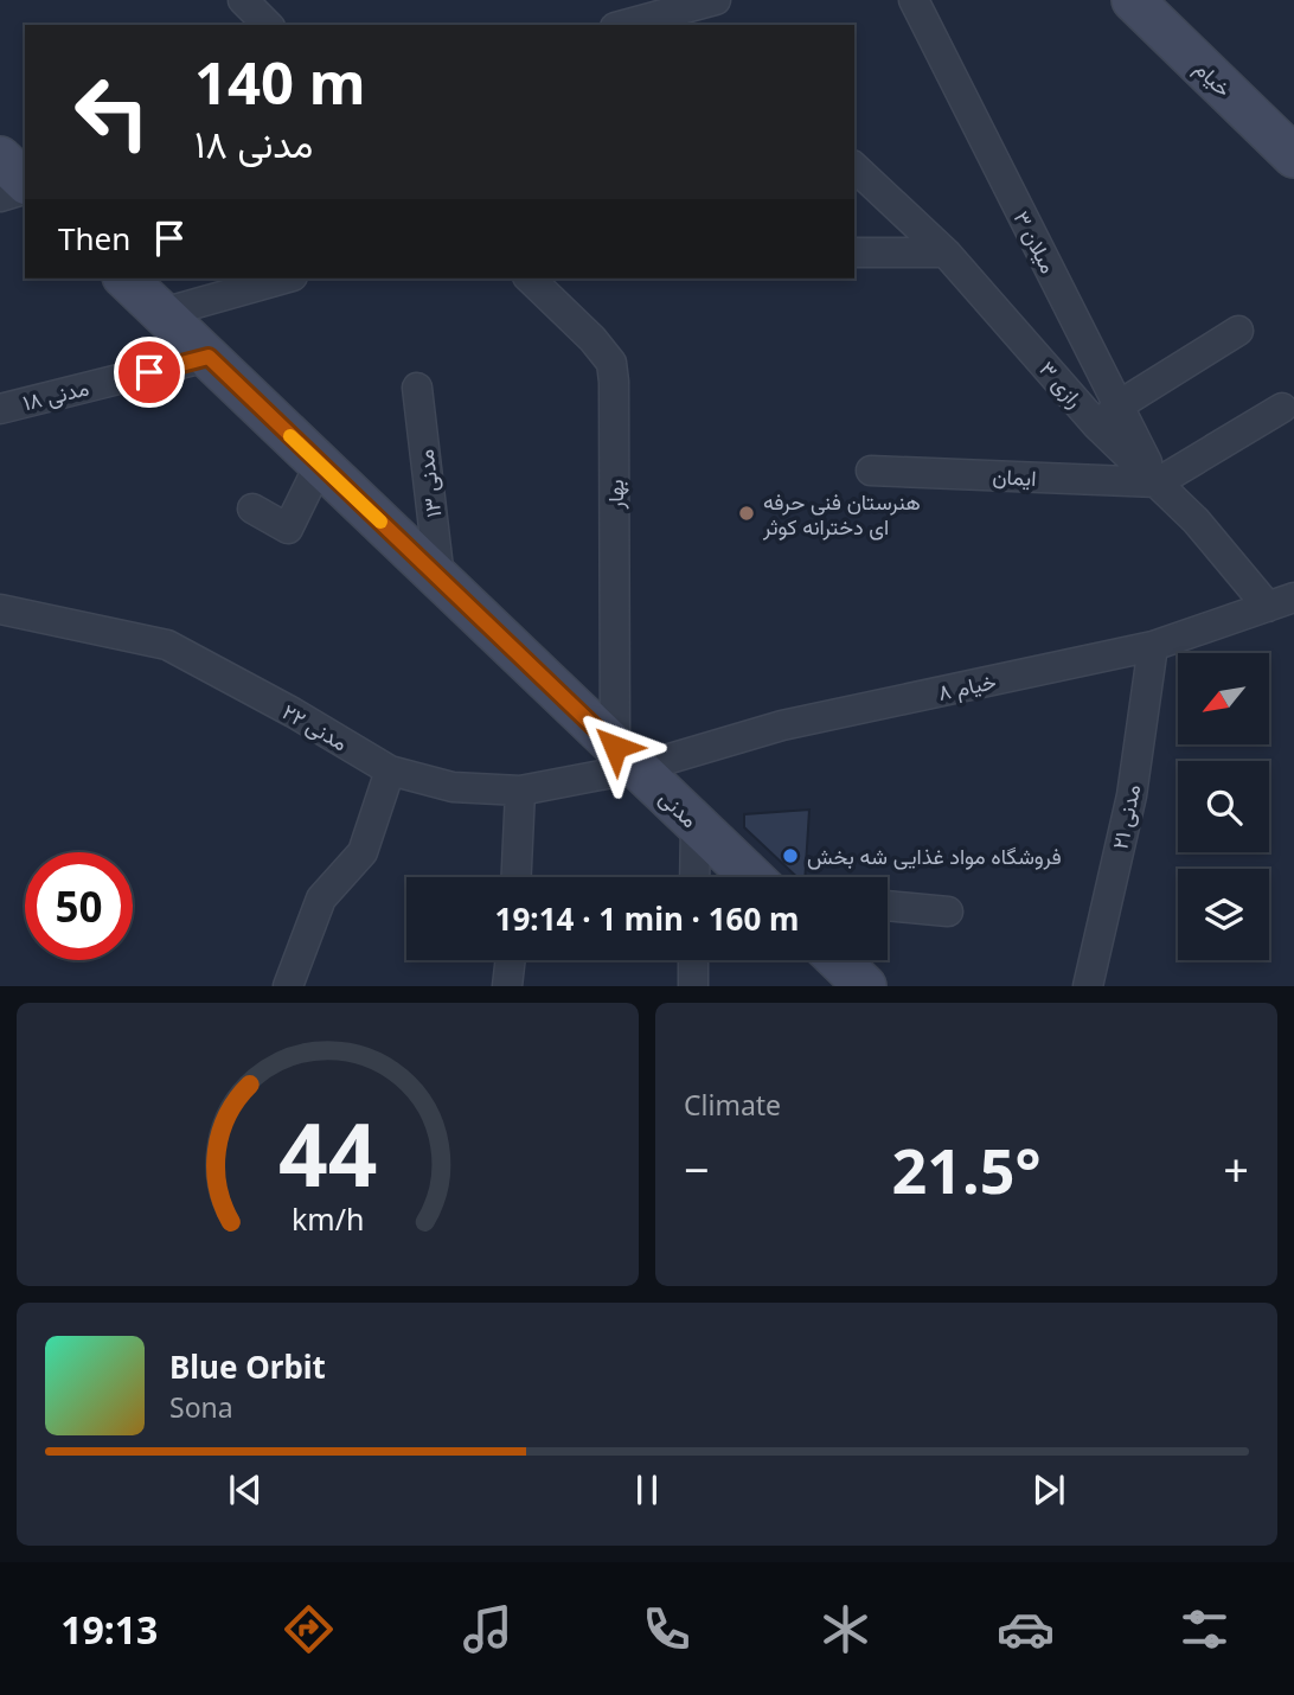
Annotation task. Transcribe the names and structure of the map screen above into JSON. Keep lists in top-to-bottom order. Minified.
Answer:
{"streets":{"main road":["خیام","مدنی"],"street":["میلان ۳","رازی ۳","مدنی ۱۸","ایمان","مدنی ۱۳","بهار","خیام ۸","مدنی ۲۲","مدنی ۲۱"]},"crossings":[["میلان ۳","رازی ۳"],["میلان ۳","ایمان"],["مدنی ۱۸","مدنی"],["مدنی ۱۳","مدنی"],["بهار","خیام ۸"],["بهار","مدنی ۲۲"],["بهار","مدنی"],["خیام ۸","مدنی ۲۲"],["خیام ۸","مدنی"],["خیام ۸","مدنی ۲۱"],["مدنی ۲۲","مدنی"]],"places":["هنرستان فنی حرفه ای دخترانه کوثر","فروشگاه مواد غذایی شه بخش"],"north":"bottom left","page":{"turn":["140 m","مدنی ۱۸"],"then":"Then","limit":"50","trip":"19:14 · 1 min · 160 m","tile":"Climate","heat":["−","21.5°","+"],"song":["Blue Orbit","Sona"],"tabs":"19:13","gauge":["44","km/h"]}}
